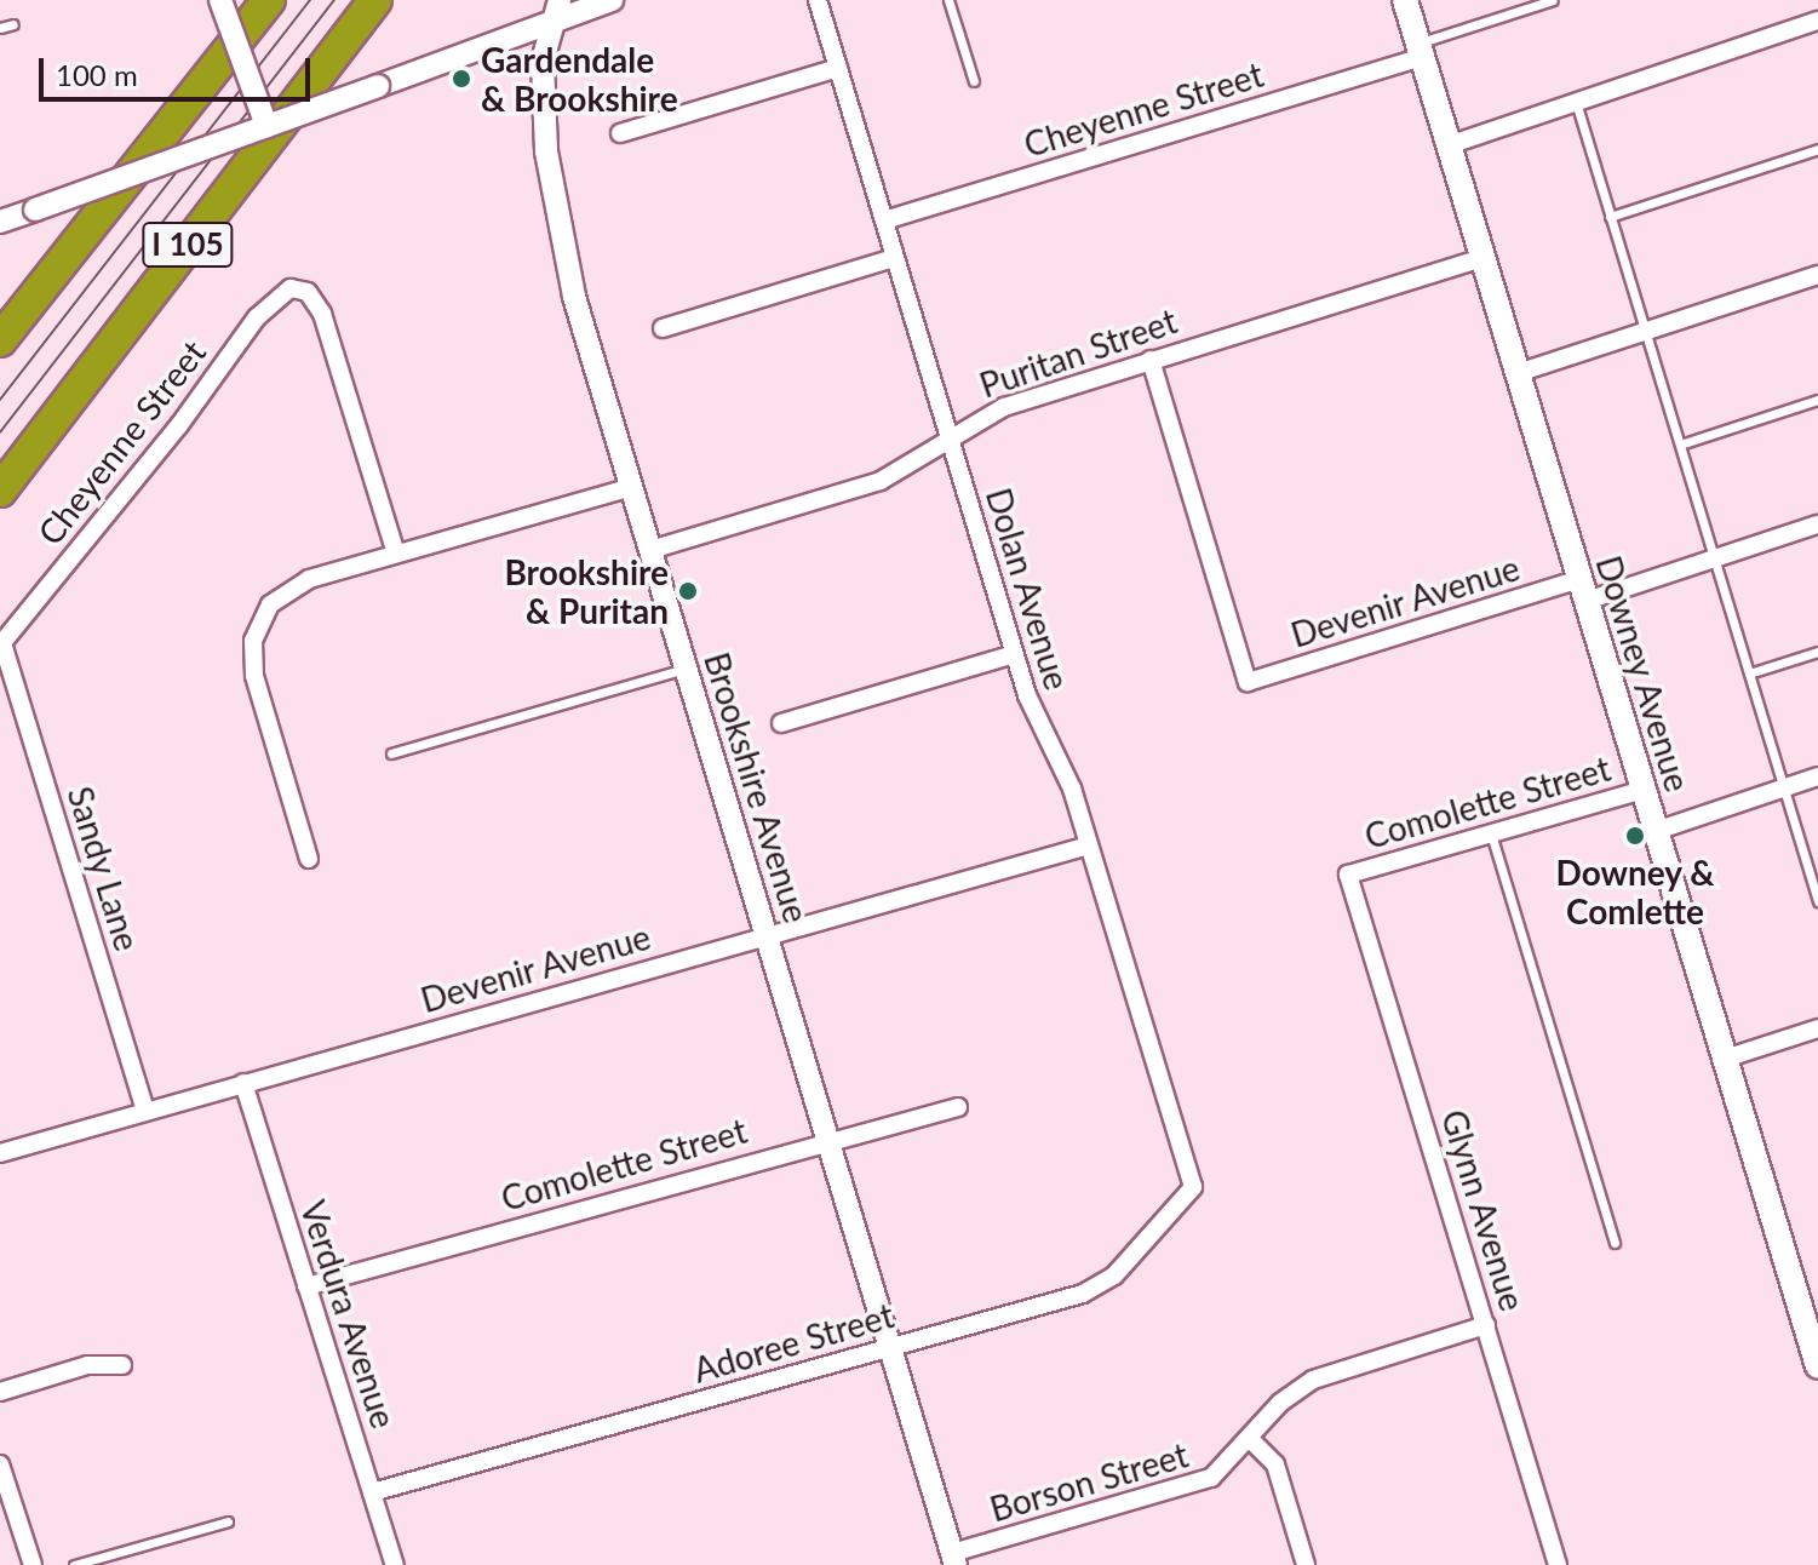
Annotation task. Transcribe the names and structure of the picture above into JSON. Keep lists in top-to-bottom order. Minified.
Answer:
{"streets":{"highway":["I 105"],"main road":["Downey Avenue"],"street":["Cheyenne Street","Puritan Street","Dolan Avenue","Devenir Avenue","Brookshire Avenue","Comolette Street","Sandy Lane","Glynn Avenue","Verdura Avenue","Adoree Street","Borson Street"]},"crossings":[["Cheyenne Street","Dolan Avenue"],["Cheyenne Street","Downey Avenue"],["Cheyenne Street","Sandy Lane"],["Puritan Street","Dolan Avenue"],["Puritan Street","Devenir Avenue"],["Puritan Street","Downey Avenue"],["Puritan Street","Brookshire Avenue"],["Dolan Avenue","Devenir Avenue"],["Dolan Avenue","Adoree Street"],["Devenir Avenue","Downey Avenue"],["Devenir Avenue","Brookshire Avenue"],["Devenir Avenue","Sandy Lane"],["Devenir Avenue","Verdura Avenue"],["Downey Avenue","Comolette Street"],["Brookshire Avenue","Comolette Street"],["Brookshire Avenue","Adoree Street"],["Brookshire Avenue","Borson Street"],["Comolette Street","Glynn Avenue"],["Comolette Street","Verdura Avenue"],["Glynn Avenue","Borson Street"],["Verdura Avenue","Adoree Street"]],"places":["Gardendale & Brookshire","Brookshire & Puritan","Downey & Comlette"],"scale_bar":"100 m"}
